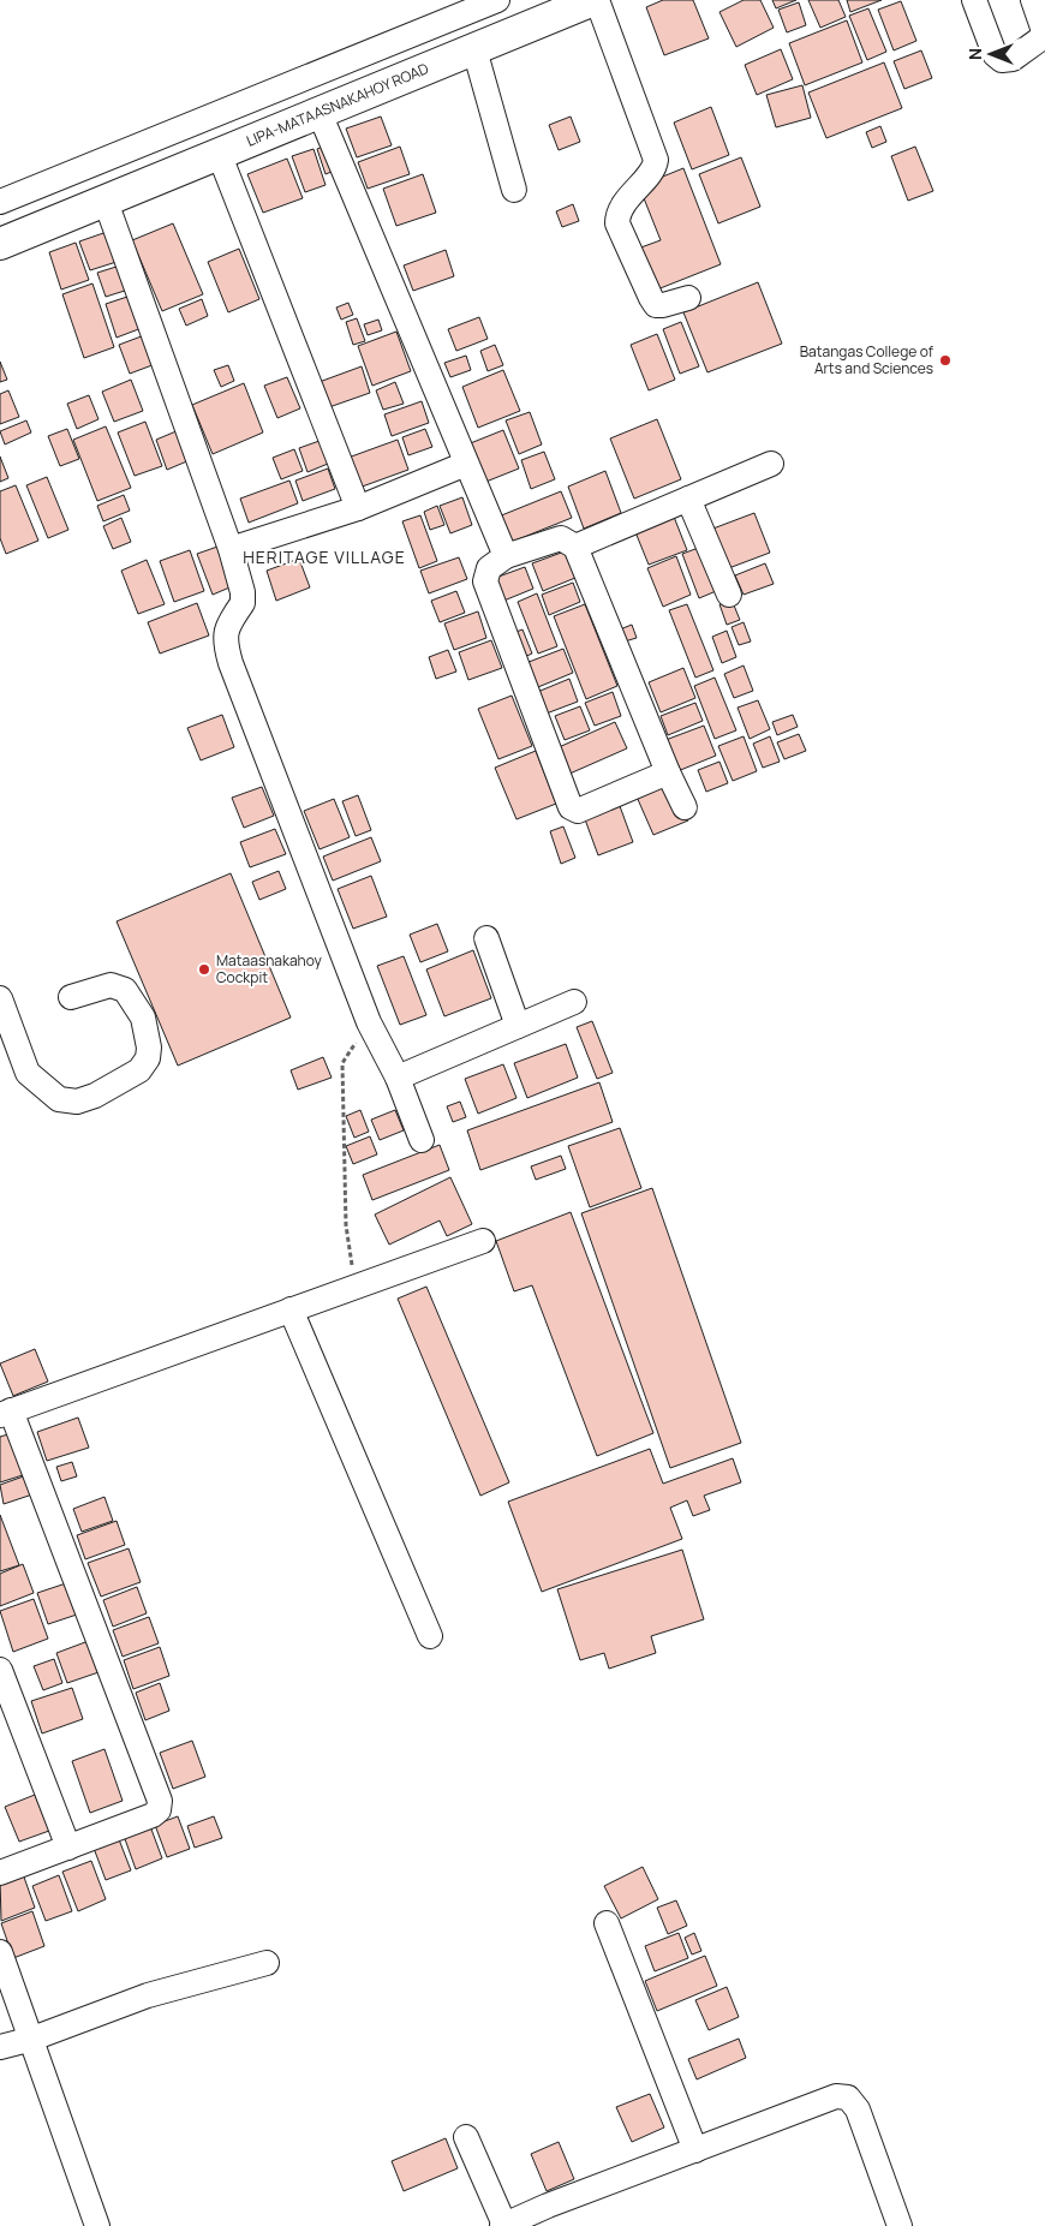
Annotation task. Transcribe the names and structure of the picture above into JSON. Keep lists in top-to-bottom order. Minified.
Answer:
{"streets":{"main road":["LIPA-MATAASNAKAHOY ROAD"]},"districts":["HERITAGE VILLAGE"],"places":["Batangas College of Arts and Sciences","Mataasnakahoy Cockpit"],"north":"left"}
